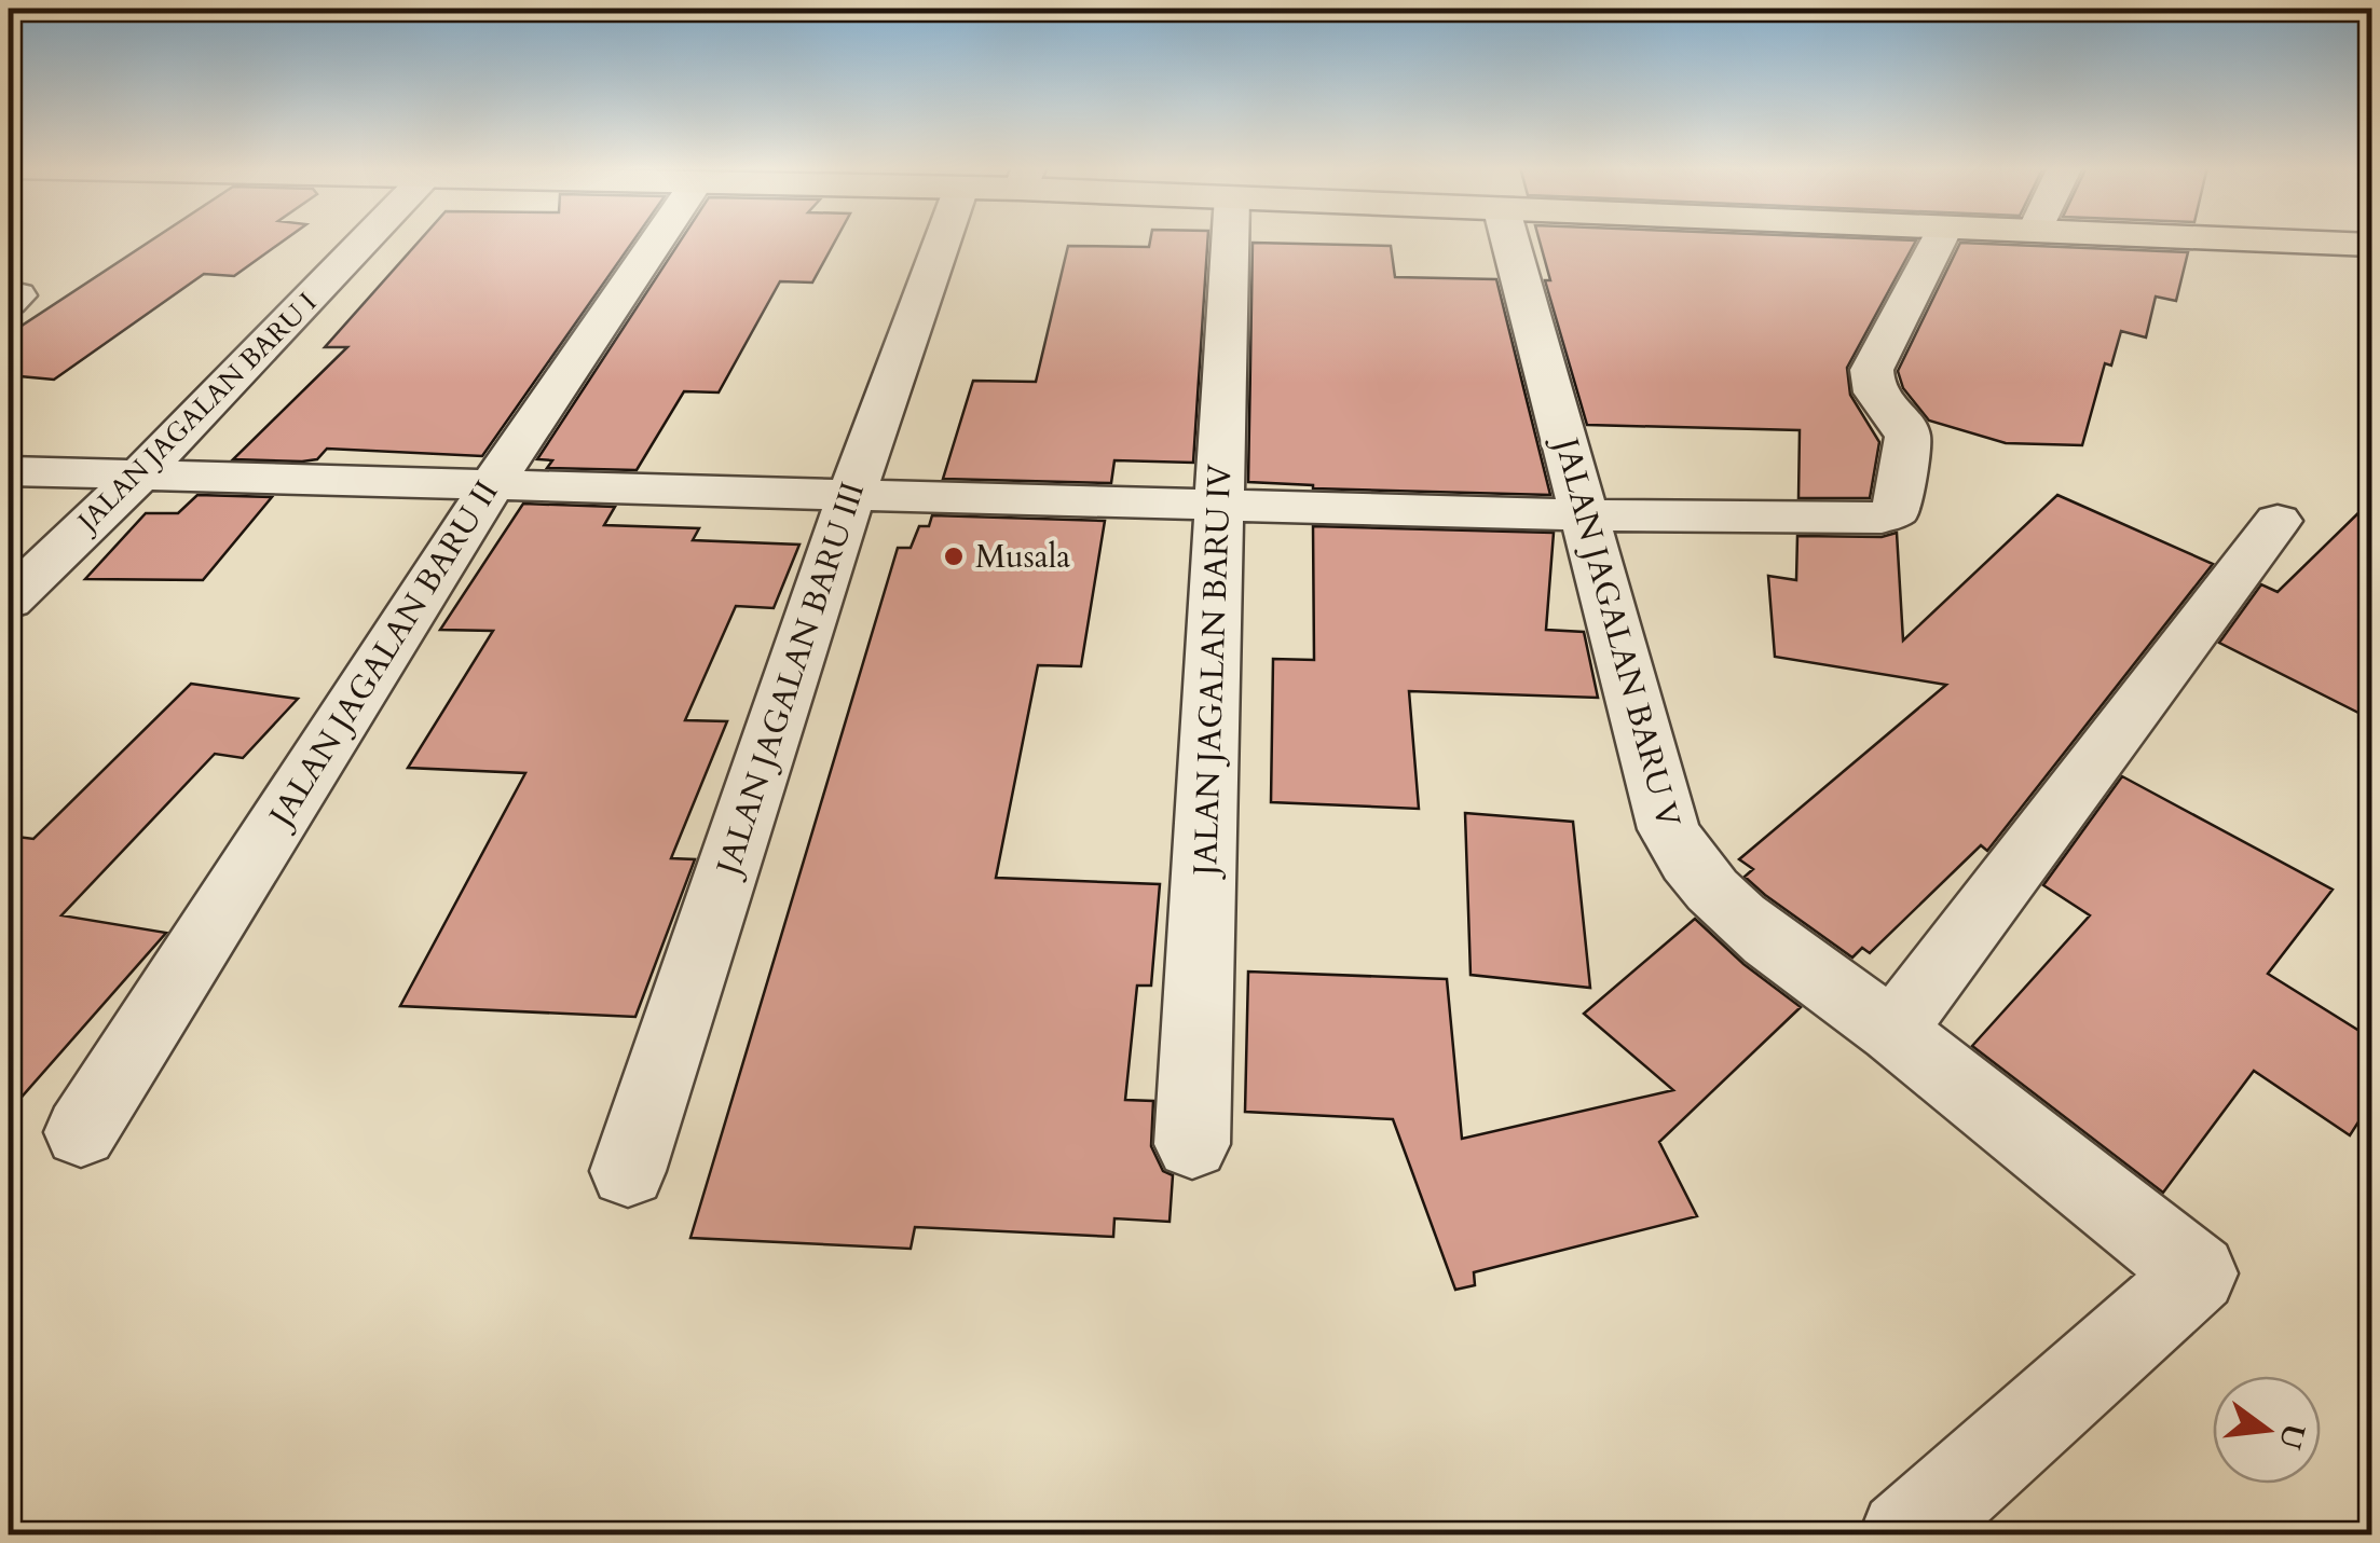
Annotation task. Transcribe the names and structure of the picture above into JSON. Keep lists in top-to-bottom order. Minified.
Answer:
{"streets":{"street":["JALAN JAGALAN BARU I","JALAN JAGALAN BARU V","JALAN JAGALAN BARU II","JALAN JAGALAN BARU IV","JALAN JAGALAN BARU III"]},"places":["Musala"],"north":"right"}
